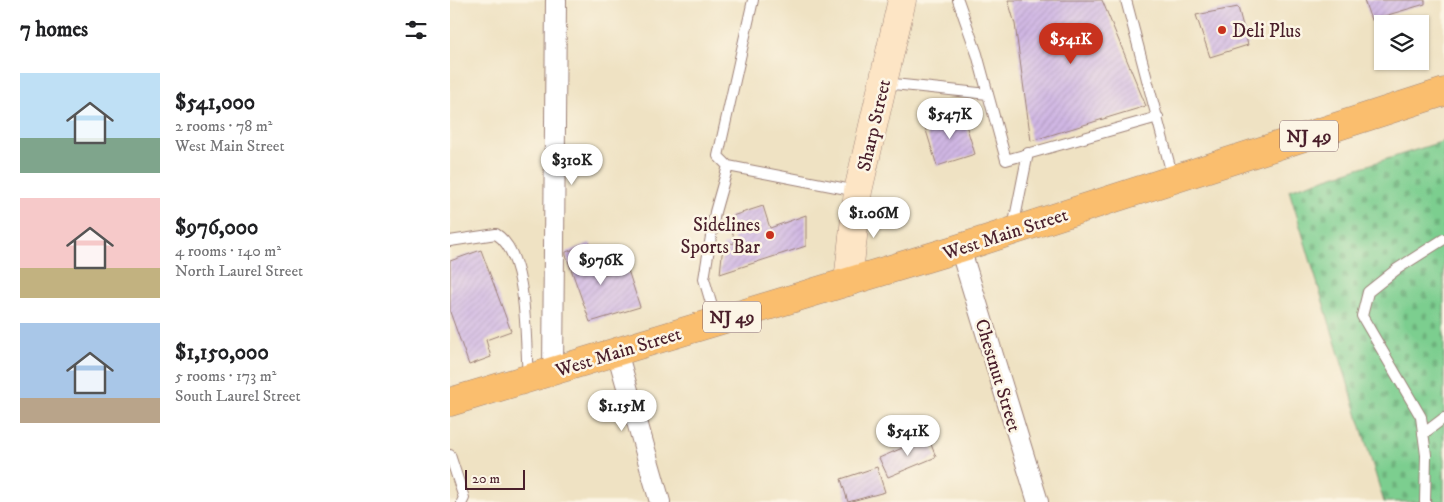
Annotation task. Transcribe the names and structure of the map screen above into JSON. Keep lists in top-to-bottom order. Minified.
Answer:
{"streets":{"highway":["NJ 49","West Main Street"],"street":["Sharp Street","Chestnut Street"]},"crossings":[["Sharp Street","West Main Street"],["West Main Street","Chestnut Street"]],"places":["Deli Plus","Sidelines Sports Bar"],"scale_bar":"20 m","page":{"heading":"7 homes","price":["$541K","$547K","$310K","$1.06M","$976K","$1.15M","$541K"],"list":[{"name":"$541,000","note":"2 rooms · 78 m² · West Main Street"},{"name":"$976,000","note":"4 rooms · 140 m² · North Laurel Street"},{"name":"$1,150,000","note":"5 rooms · 173 m² · South Laurel Street"}],"scale":"20 m"}}
